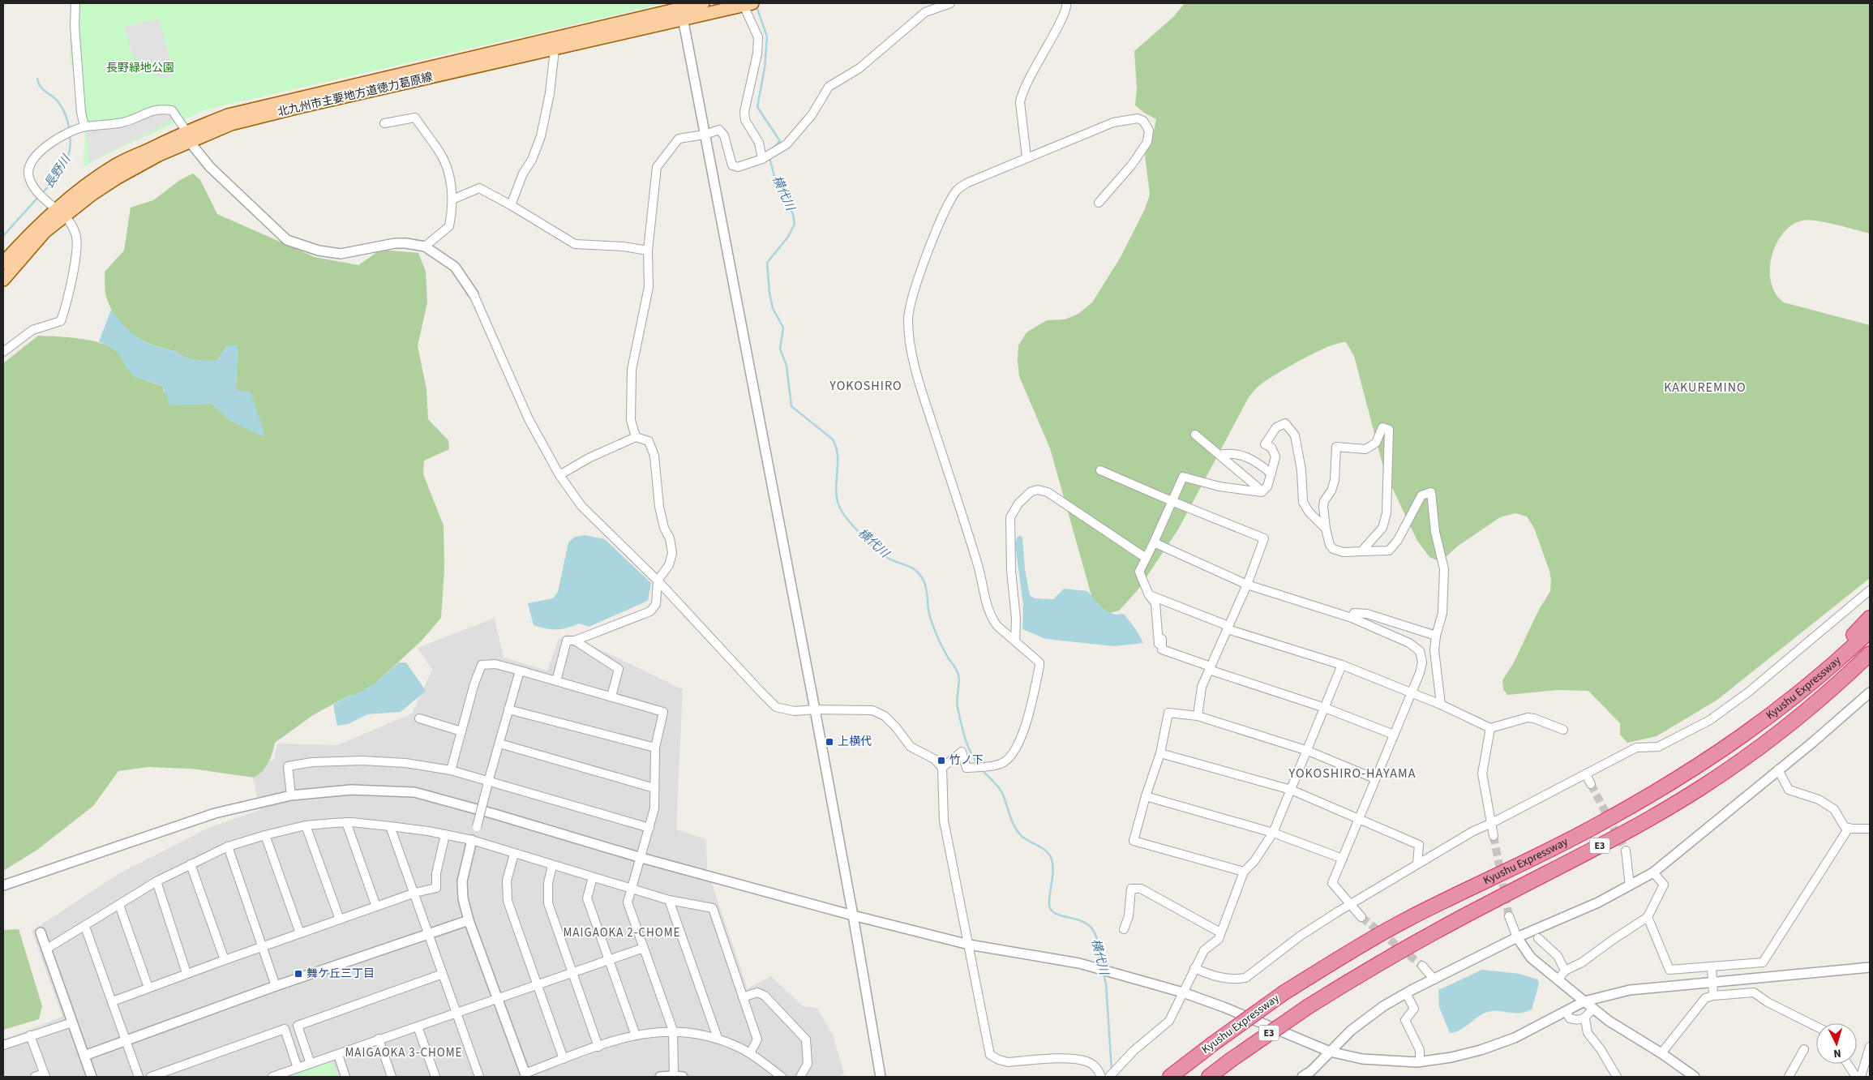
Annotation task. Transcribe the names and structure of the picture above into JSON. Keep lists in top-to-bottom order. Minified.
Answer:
{"streets":{"highway":["Kyushu Expressway","E3"],"main road":["北九州市主要地方道徳力葛原線"]},"districts":["YOKOSHIRO","KAKUREMINO","YOKOSHIRO-HAYAMA","MAIGAOKA 2-CHOME","MAIGAOKA 3-CHOME"],"water":["長野川","横代川"],"parks":["長野緑地公園"],"places":{"transit":["上横代","竹ノ下","舞ケ丘三丁目"]},"north":"bottom"}
